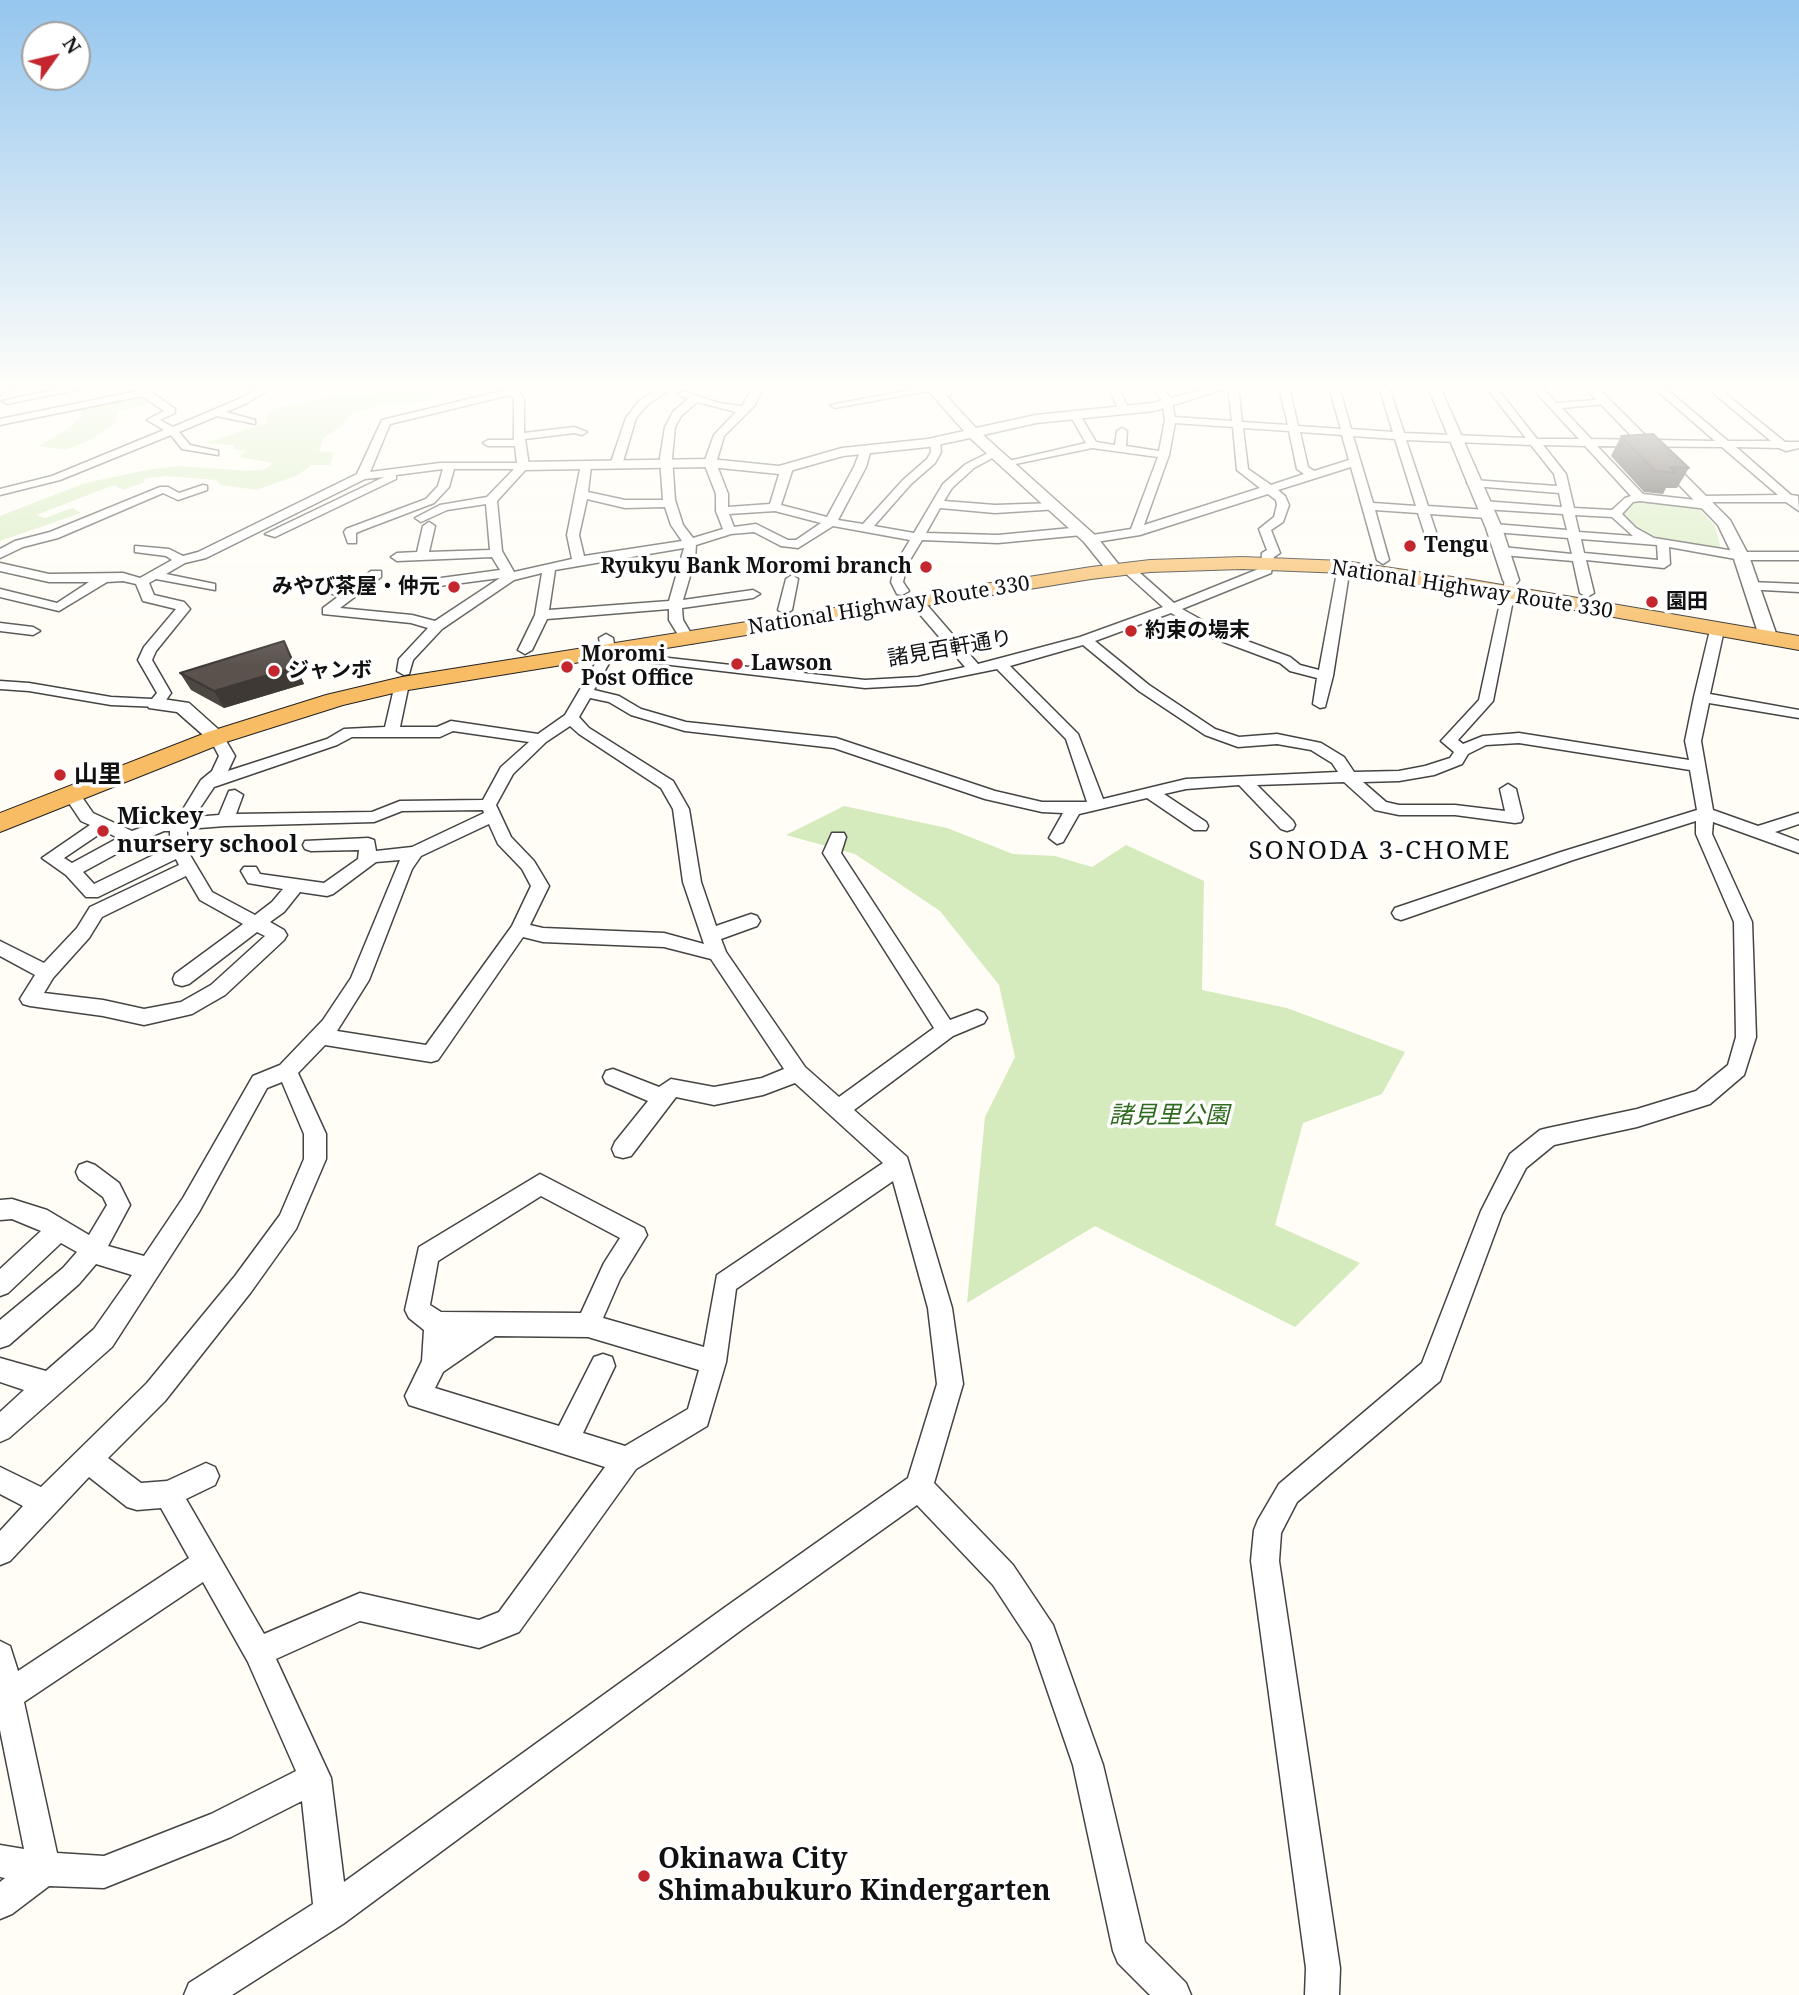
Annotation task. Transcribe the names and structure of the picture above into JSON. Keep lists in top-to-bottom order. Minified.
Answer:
{"streets":{"highway":["National Highway Route 330"],"street":["諸見百軒通り"]},"crossings":[["National Highway Route 330","諸見百軒通り"]],"districts":["SONODA 3-CHOME"],"parks":["諸見里公園"],"places":["Tengu","Ryukyu Bank Moromi branch","みやび茶屋・仲元","園田","約束の場末","Lawson","Moromi Post Office","ジャンボ","山里","Mickey nursery school","Okinawa City Shimabukuro Kindergarten"],"north":"top right"}
